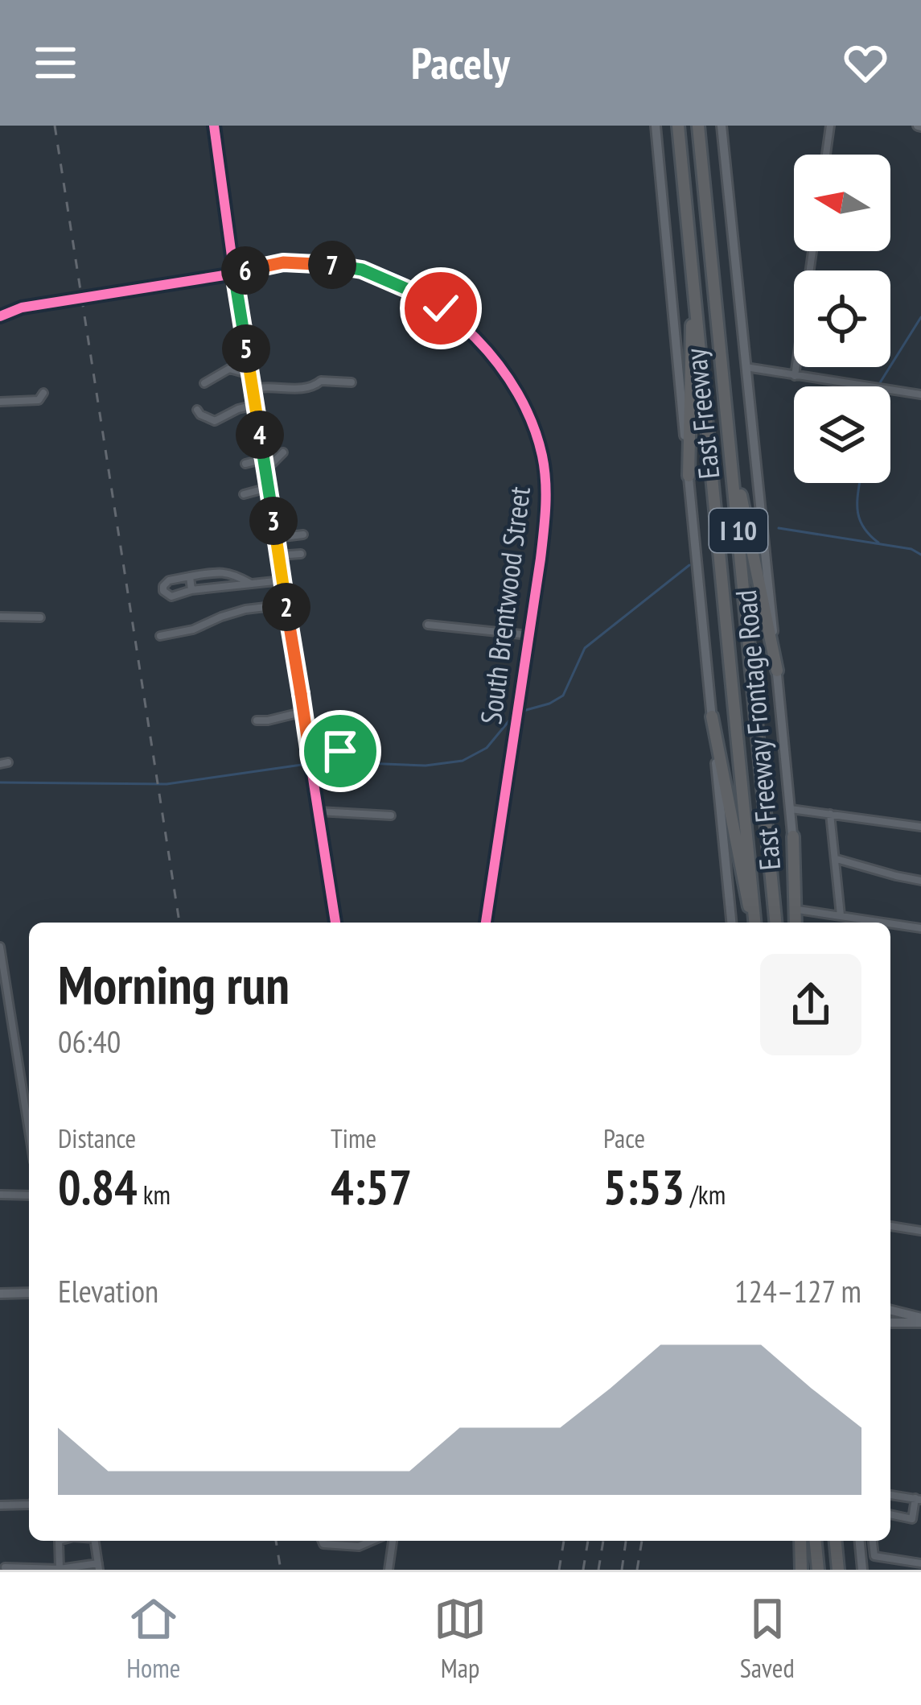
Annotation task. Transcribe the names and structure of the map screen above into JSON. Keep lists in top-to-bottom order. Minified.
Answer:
{"streets":{"highway":["East Freeway","I 10"],"main road":["East Freeway Frontage Road"],"street":["South Brentwood Street"]},"north":"left","page":{"header":"Pacely","pins":["7","6","5","4","3","2"],"heading":["Morning run","06:40"],"stats":[["Distance","0.84 km"],["Time","4:57"],["Pace","5:53 /km"]],"chart":["Elevation","124–127 m"],"tabs":["Home","Map","Saved"]}}
